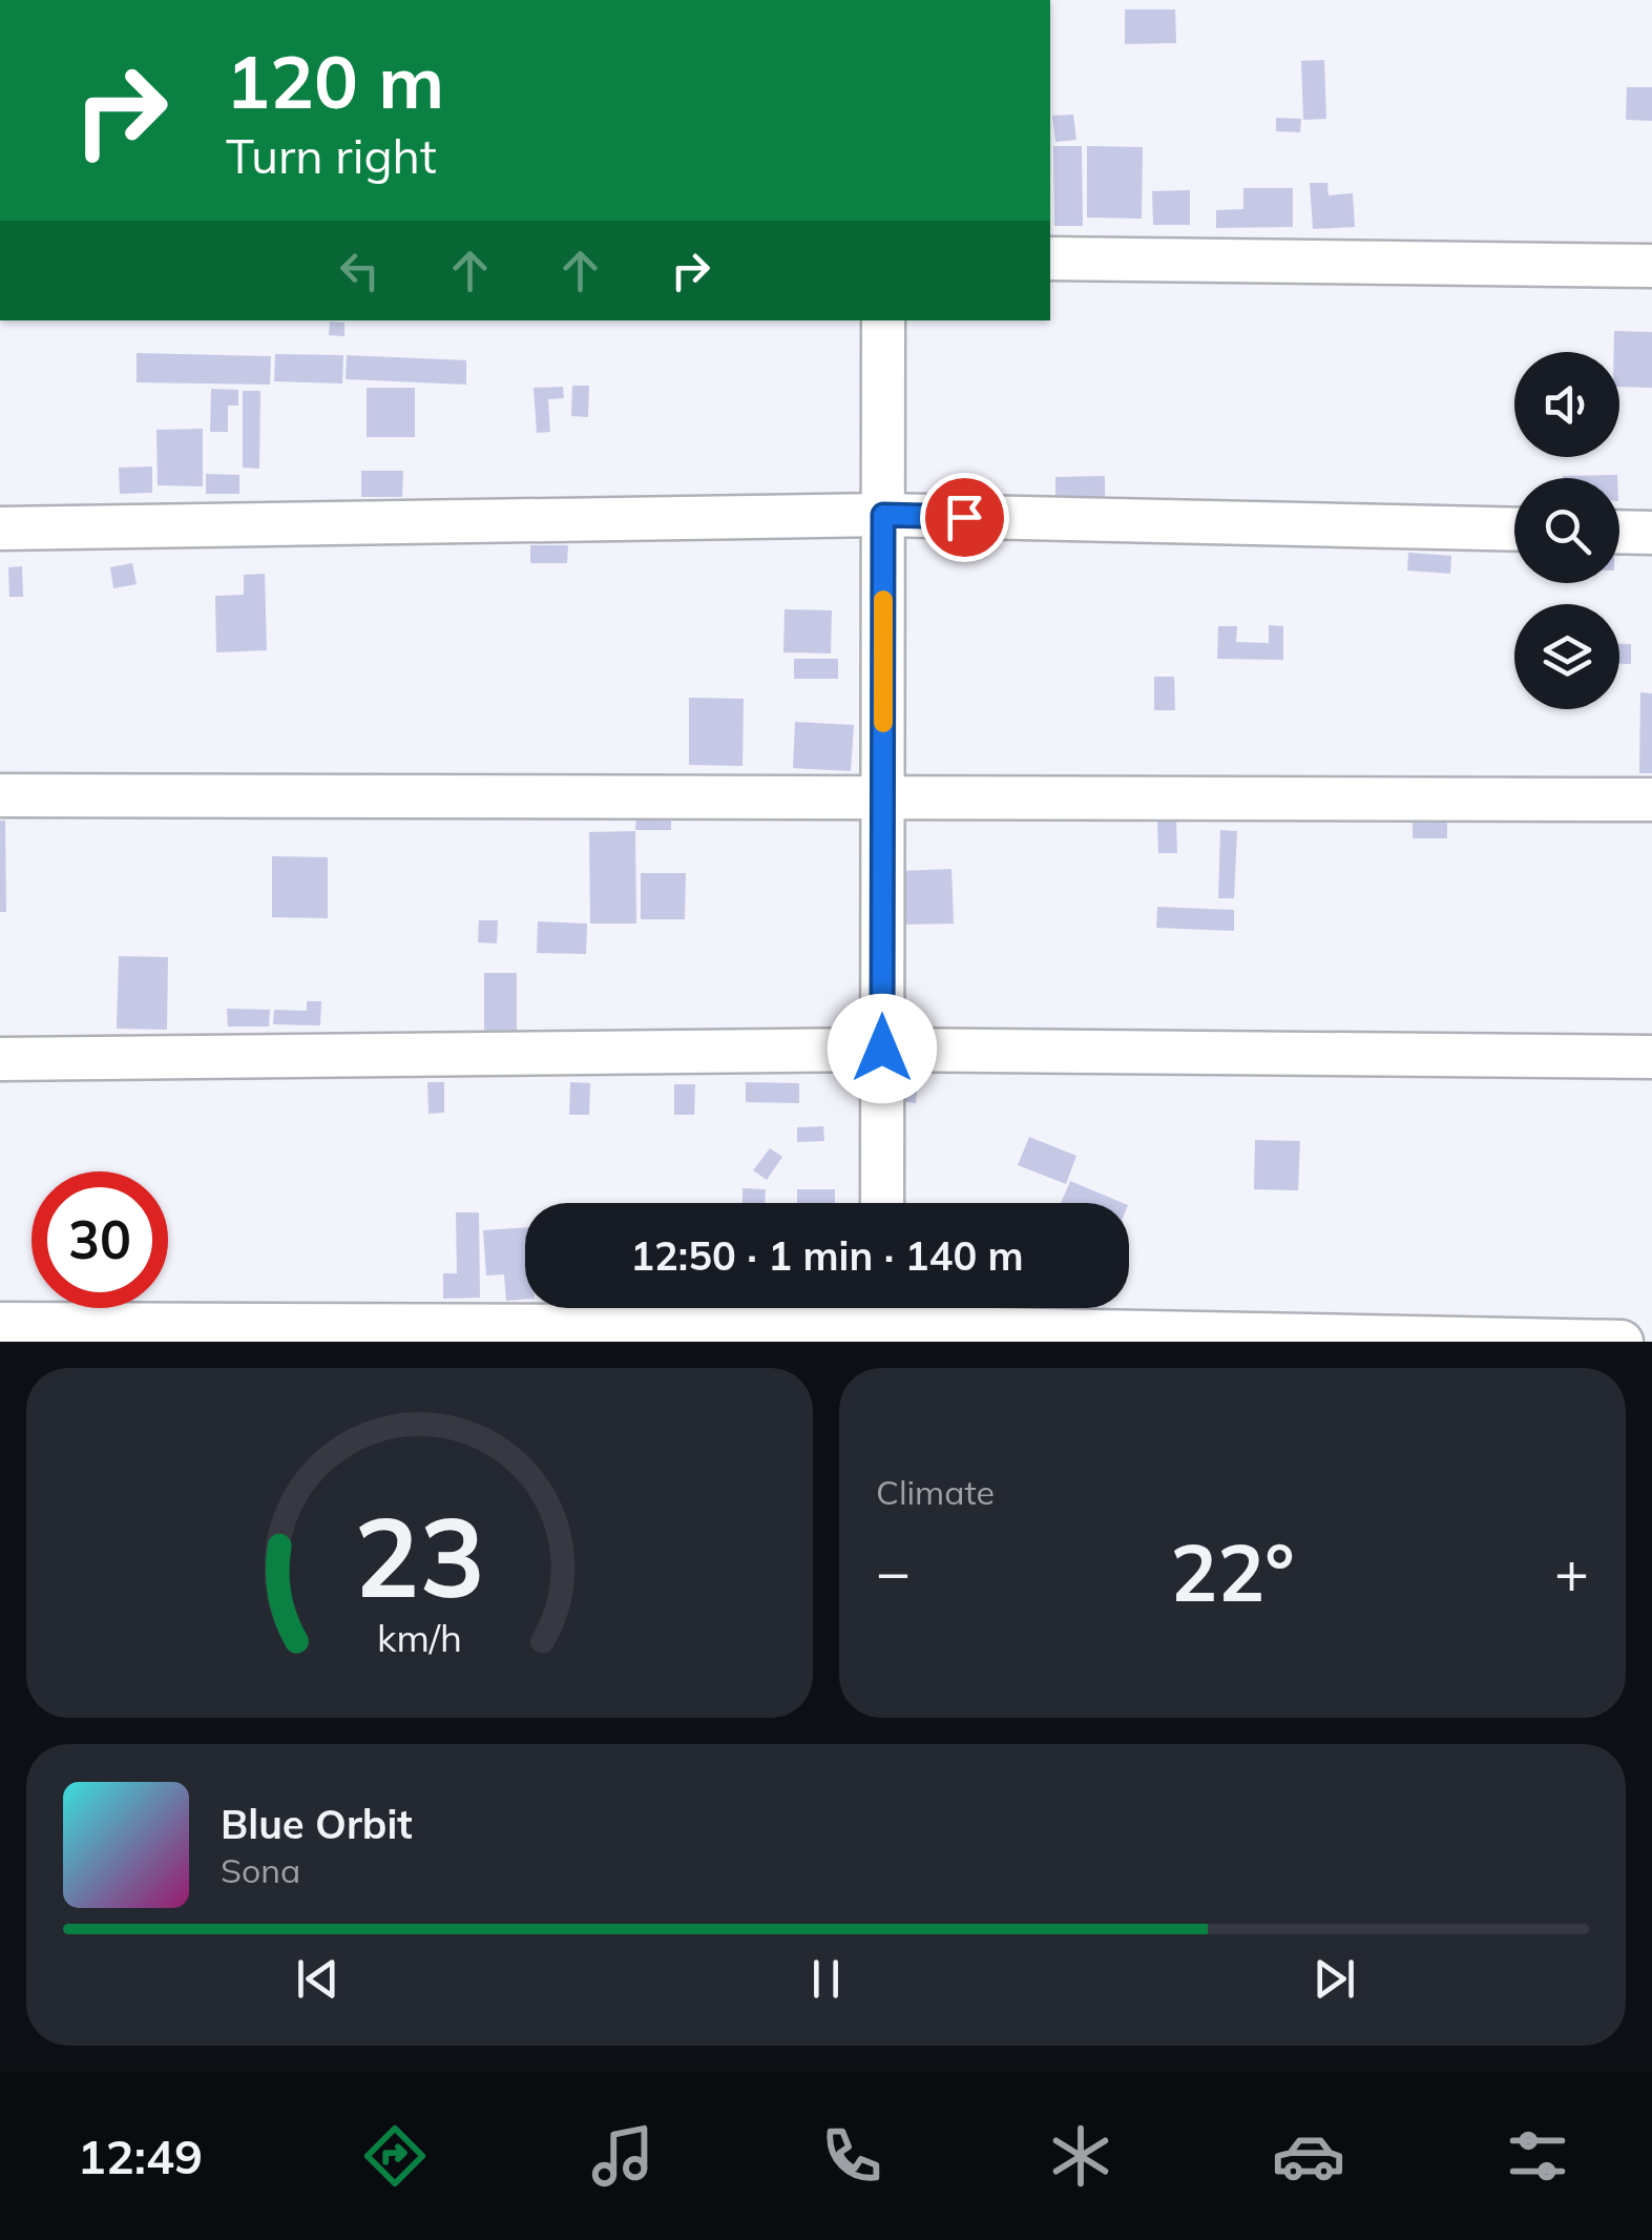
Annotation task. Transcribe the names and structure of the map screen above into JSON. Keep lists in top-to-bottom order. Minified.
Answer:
{"page":{"turn":["120 m","Turn right"],"limit":"30","trip":"12:50 · 1 min · 140 m","tile":"Climate","heat":["−","22°","+"],"song":["Blue Orbit","Sona"],"tabs":"12:49","gauge":["23","km/h"]}}
